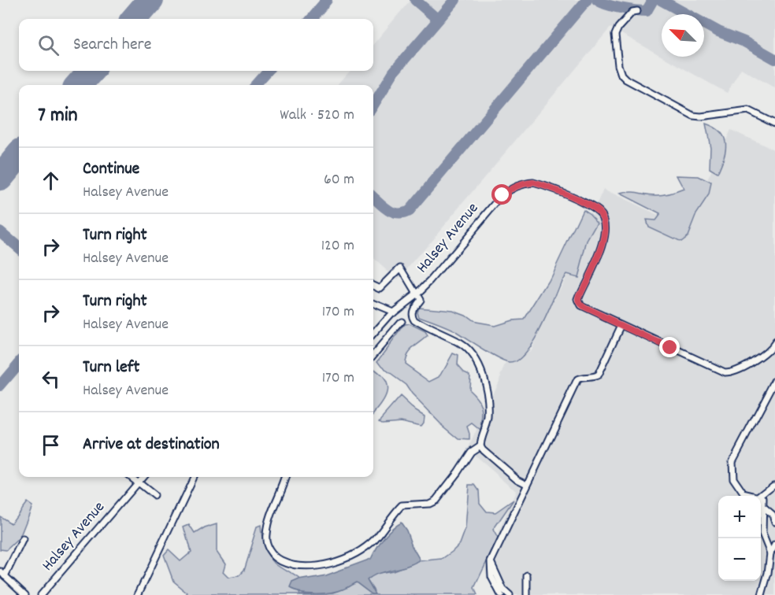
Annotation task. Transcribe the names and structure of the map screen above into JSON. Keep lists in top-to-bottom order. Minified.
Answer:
{"streets":{"street":["Halsey Avenue"]},"north":"top left","page":{"search":"Search here","heading":["7 min","Walk · 520 m"],"list":[["Continue","Halsey Avenue","60 m"],["Turn right","Halsey Avenue","120 m"],["Turn right","Halsey Avenue","170 m"],["Turn left","Halsey Avenue","170 m"],"Arrive at destination"],"map_buttons":["+","−"]}}
